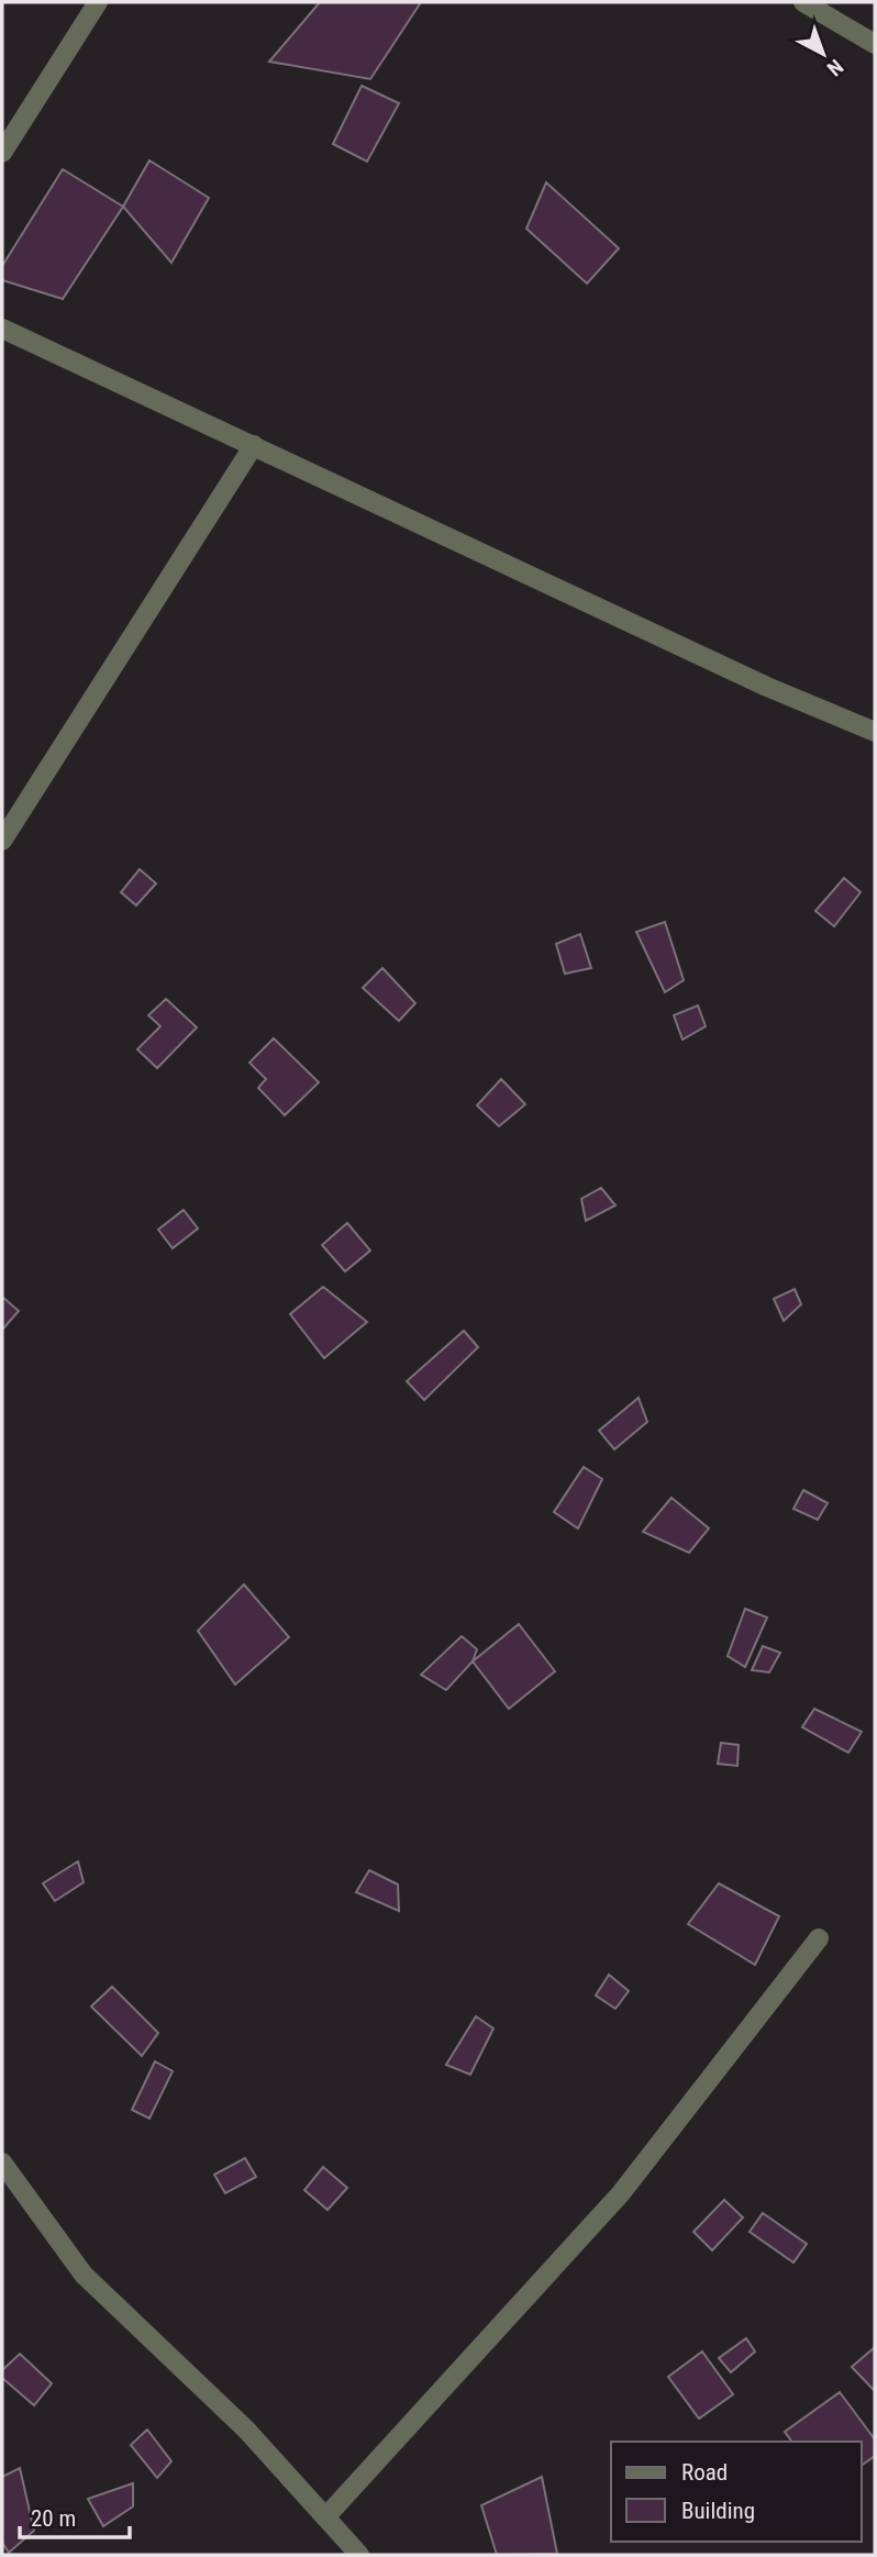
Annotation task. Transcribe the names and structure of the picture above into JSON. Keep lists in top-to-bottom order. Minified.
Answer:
{"legend":["Road","Building"],"scale_bar":"20 m","north":"bottom right"}
